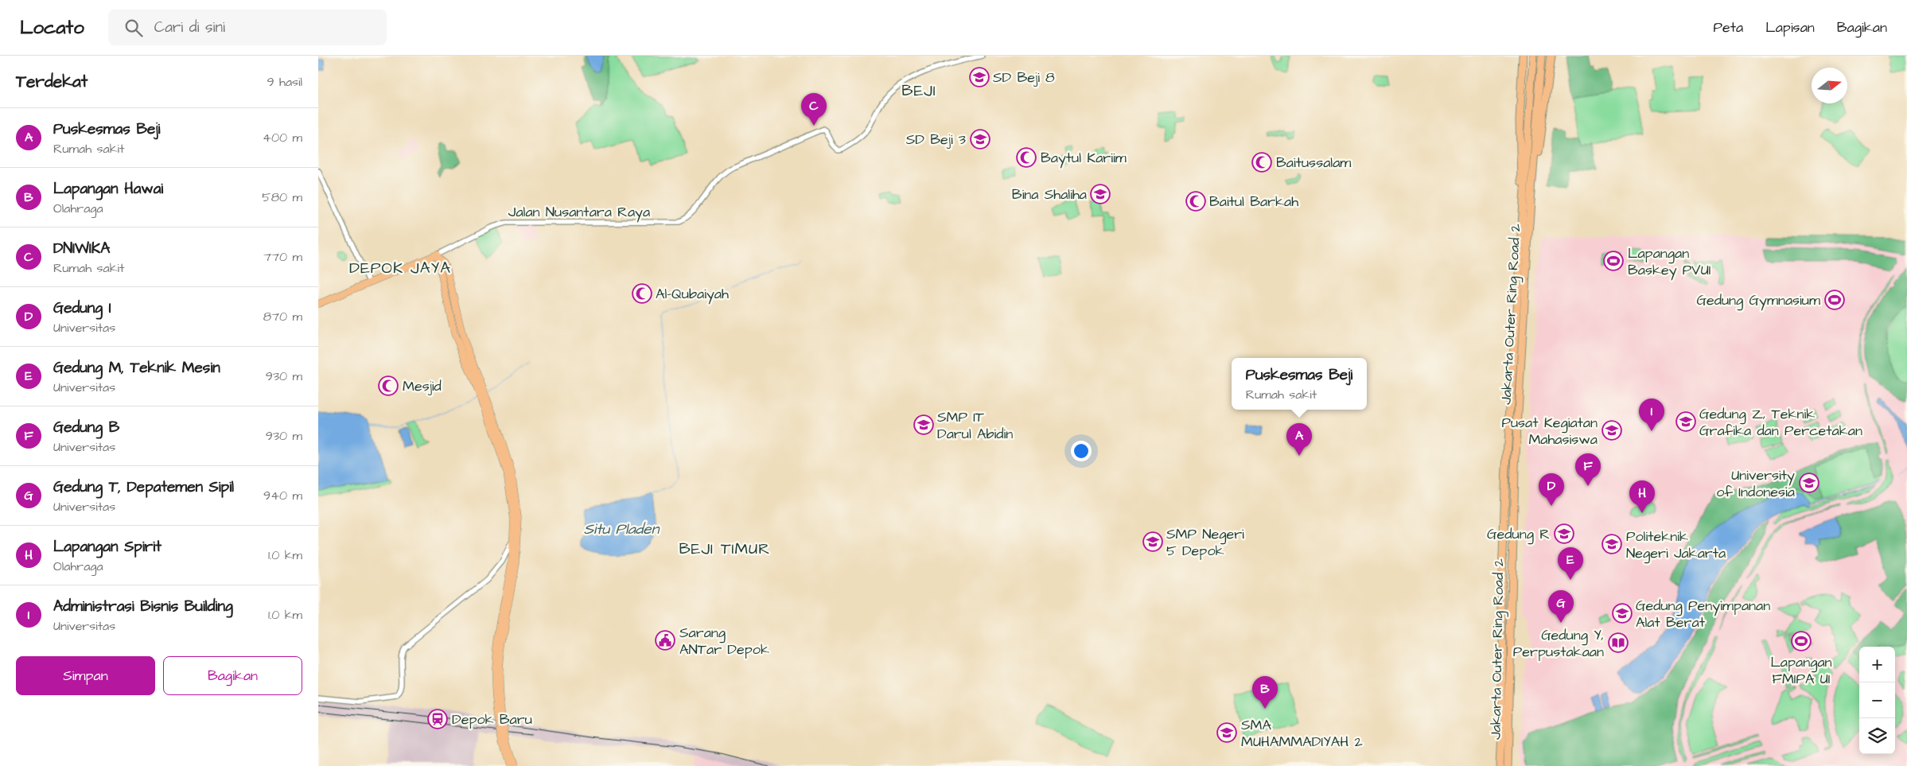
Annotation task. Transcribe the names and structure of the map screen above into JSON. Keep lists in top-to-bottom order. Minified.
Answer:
{"streets":{"highway":["Jalan Nusantara Raya","Jakarta Outer Ring Road 2"]},"districts":["BEJI","DEPOK JAYA","BEJI TIMUR"],"water":["Situ Pladen"],"places":{"school or university":["SD Beji 8","SD Beji 3","Bina Shaliha","Gedung Z, Teknik Grafika dan Percetakan","SMP IT Darul Abidin","Pusat Kegiatan Mahasiswa","University of Indonesia","Gedung R","SMP Negeri 5 Depok","Politeknik Negeri Jakarta","Gedung Penyimpanan Alat Berat","SMA MUHAMMADIYAH 2"],"mosque":["Baytul Kariim","Baitussalam","Baitul Barkah","Al-Qubaiyah","Mesjid"],"sports":["Lapangan Baskey PVUI","Gedung Gymnasium","Lapangan FMIPA UI"],"public building":["Sarang ANTar Depok"],"library":["Gedung Y, Perpustakaan"],"station":["Depok Baru"]},"north":"right","page":{"header":"Locato","search":"Cari di sini","nav":["Peta","Lapisan","Bagikan"],"heading":["Terdekat","9 hasil"],"pins":["C","I","A","F","D","H","E","G","B"],"list":[{"mark":"A","name":"Puskesmas Beji","note":"Rumah sakit","value":"400 m"},{"mark":"B","name":"Lapangan Hawai","note":"Olahraga","value":"580 m"},{"mark":"C","name":"DNIWIKA","note":"Rumah sakit","value":"770 m"},{"mark":"D","name":"Gedung I","note":"Universitas","value":"870 m"},{"mark":"E","name":"Gedung M, Teknik Mesin","note":"Universitas","value":"930 m"},{"mark":"F","name":"Gedung B","note":"Universitas","value":"930 m"},{"mark":"G","name":"Gedung T, Depatemen Sipil","note":"Universitas","value":"940 m"},{"mark":"H","name":"Lapangan Spirit","note":"Olahraga","value":"1.0 km"},{"mark":"I","name":"Administrasi Bisnis Building","note":"Universitas","value":"1.0 km"}],"popup":["Puskesmas Beji","Rumah sakit"],"buttons":["Simpan","Bagikan"],"map_buttons":["+","−"]}}
